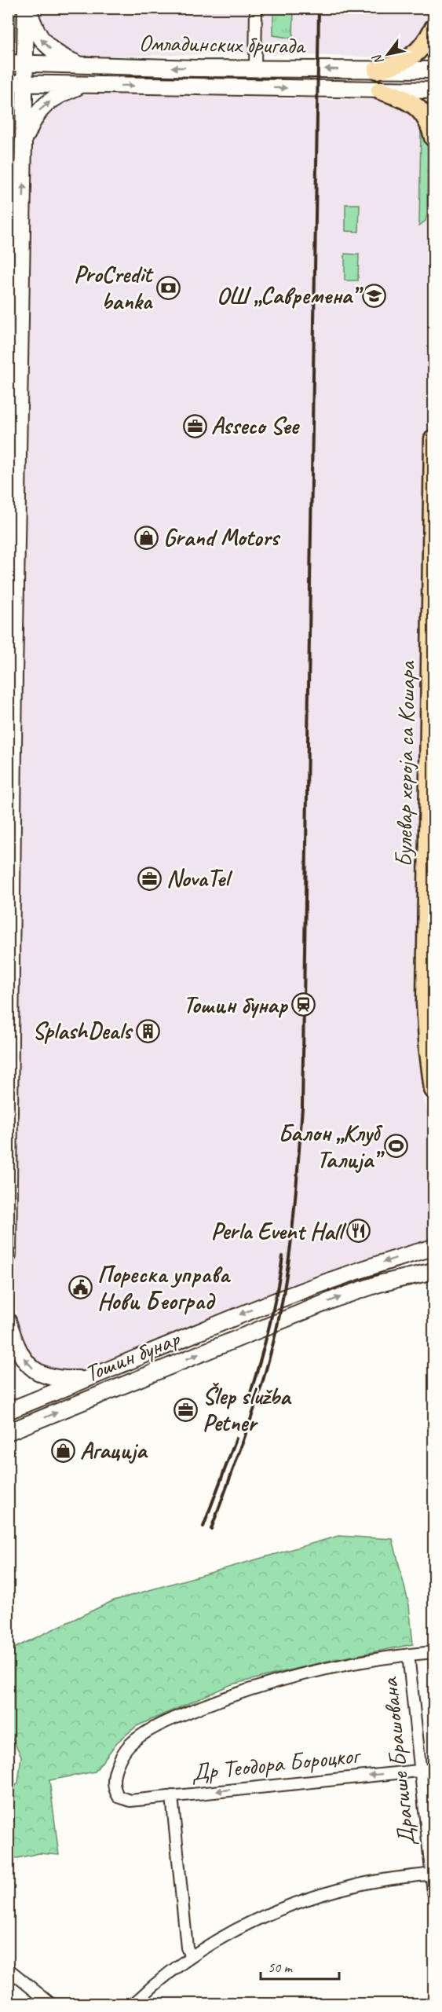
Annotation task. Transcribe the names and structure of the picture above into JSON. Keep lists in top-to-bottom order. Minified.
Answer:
{"streets":{"main road":["Омладинских бригада","Булевар хероја са Кошара","Тошин бунар"],"street":["Драгише Брашована","Др Теодора Бороцког"]},"crossings":[["Драгише Брашована","Др Теодора Бороцког"]],"one_way":["Др Теодора Бороцког"],"places":{"bank":["ProCredit banka"],"school or university":["ОШ „Савремена”"],"office":["Asseco See","NovaTel","Šlep služba Petner"],"shop":["Grand Motors","Агација"],"station":["Тошин бунар"],"building":["SplashDeals"],"sports":["Балон „Клуб Талија”"],"restaurant":["Perla Event Hall"],"public building":["Пореска управа Нови Београд"]},"scale_bar":"50 m","north":"bottom left"}
